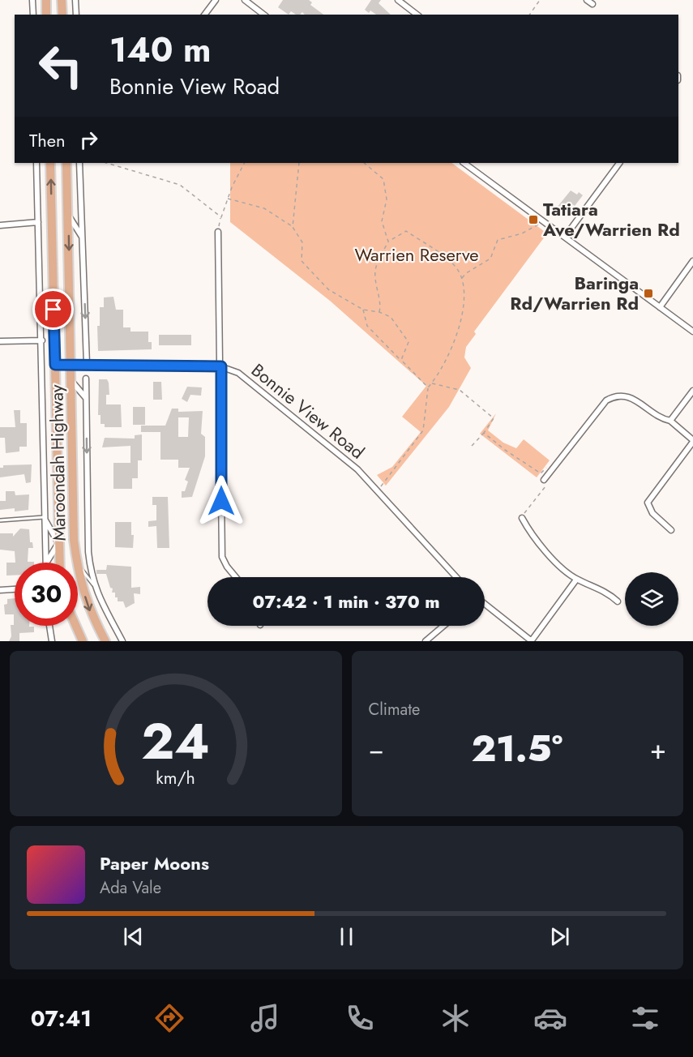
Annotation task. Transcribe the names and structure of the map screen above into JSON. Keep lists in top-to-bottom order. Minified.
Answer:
{"streets":{"highway":["Maroondah Highway"],"street":["Bonnie View Road"]},"crossings":[["Bonnie View Road","Maroondah Highway"]],"parks":["Warrien Reserve"],"places":{"transit":["Tatiara Ave/Warrien Rd","Baringa Rd/Warrien Rd"]},"page":{"turn":["140 m","Bonnie View Road"],"then":"Then","limit":"30","trip":"07:42 · 1 min · 370 m","tile":"Climate","heat":["−","21.5°","+"],"song":["Paper Moons","Ada Vale"],"tabs":"07:41","gauge":["24","km/h"]}}
